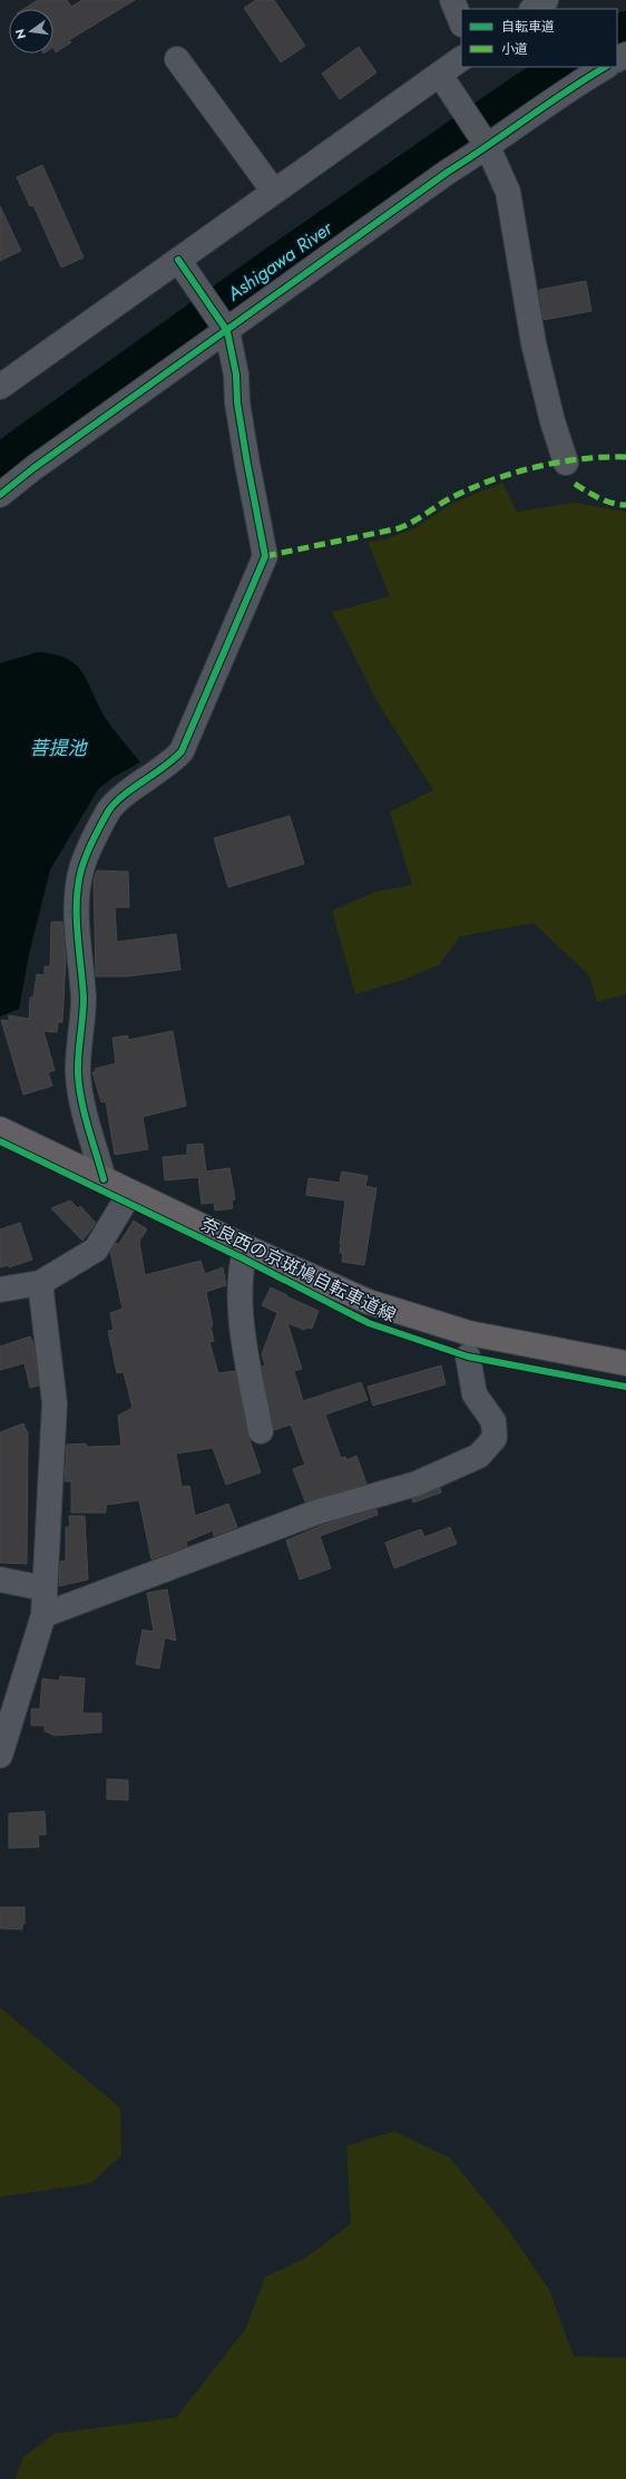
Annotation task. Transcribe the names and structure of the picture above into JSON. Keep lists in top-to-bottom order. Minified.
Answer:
{"streets":{"cycle path":["奈良西の京斑鳩自転車道線"]},"water":["Ashigawa River","菩提池"],"legend":["自転車道","小道"],"north":"left"}
